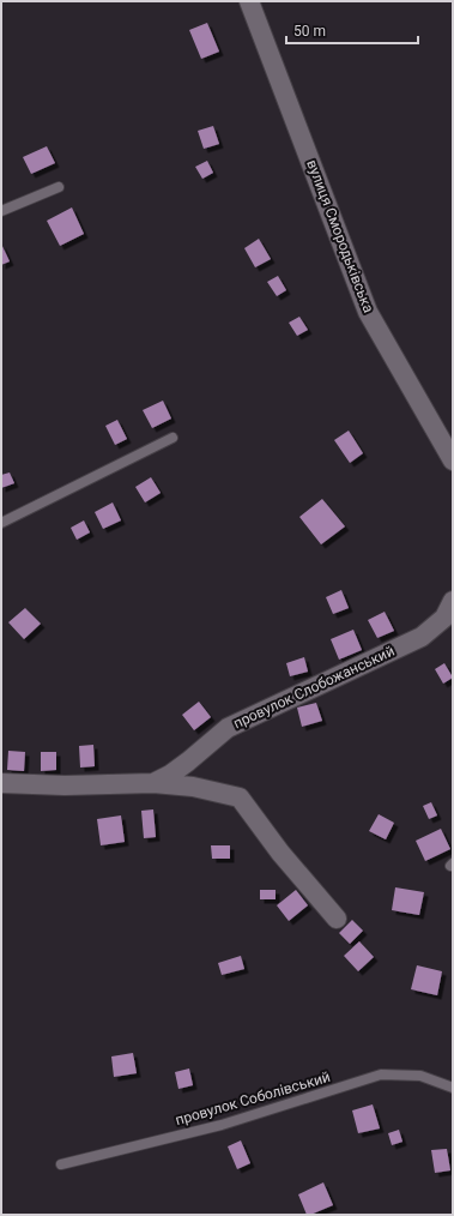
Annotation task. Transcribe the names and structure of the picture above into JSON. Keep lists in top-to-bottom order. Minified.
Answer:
{"streets":{"street":["вулиця Смородьківська","провулок Слобожанський"],"lane":["провулок Соболівський"]},"scale_bar":"50 m"}
